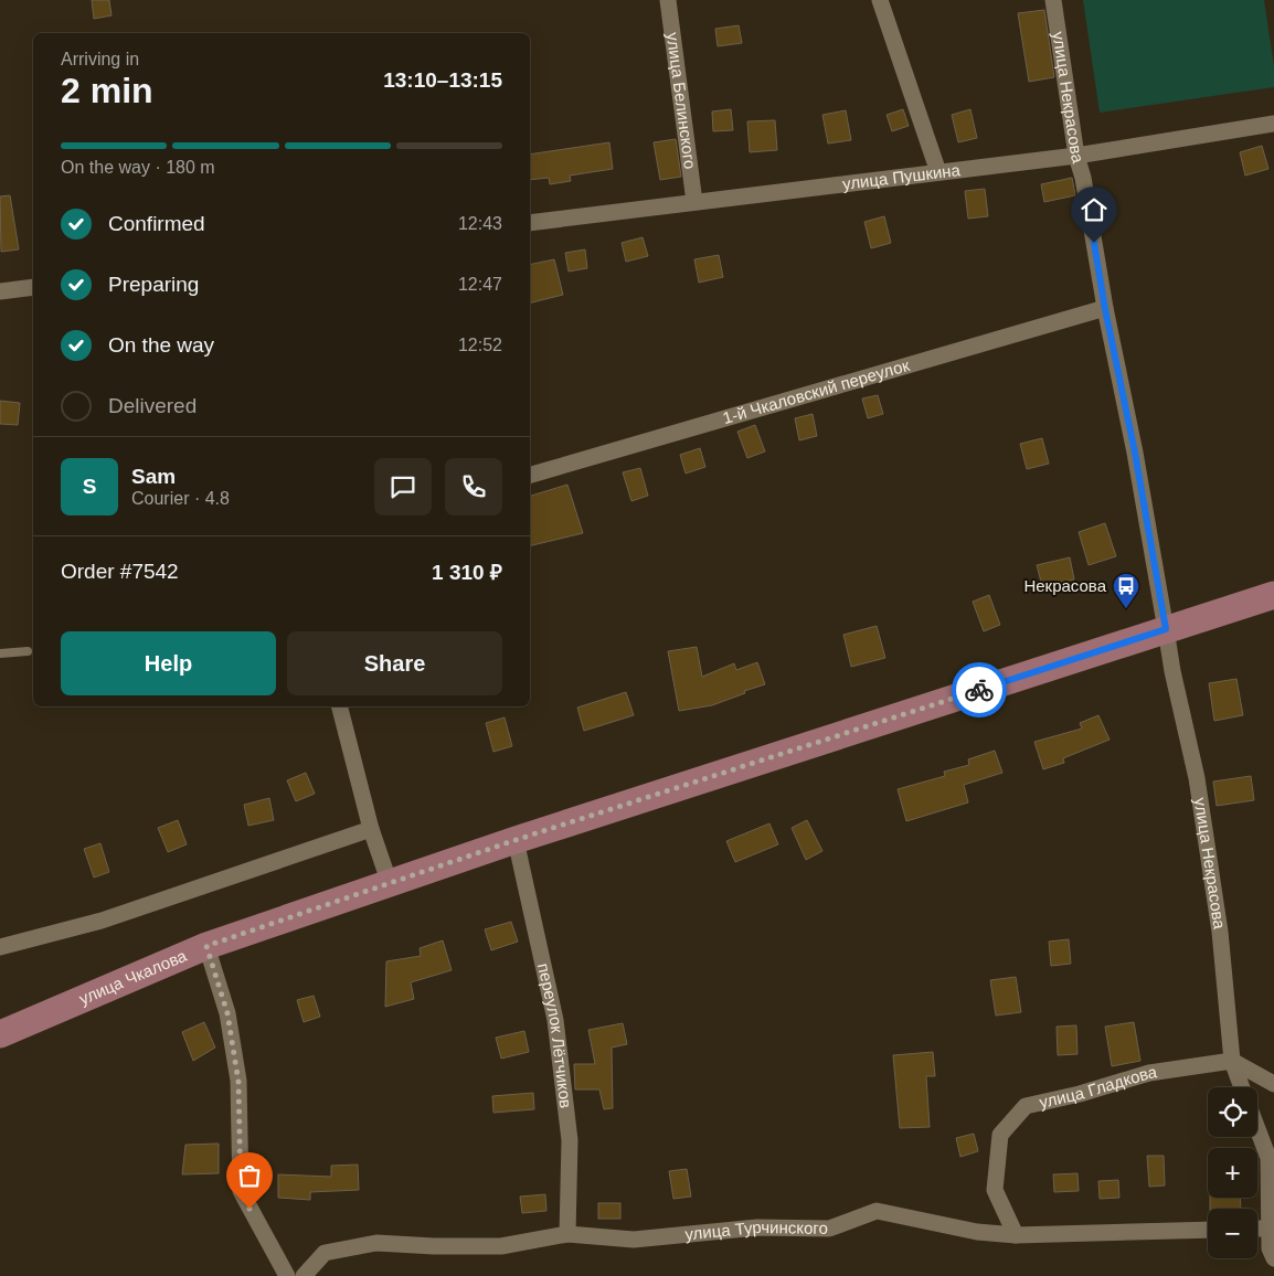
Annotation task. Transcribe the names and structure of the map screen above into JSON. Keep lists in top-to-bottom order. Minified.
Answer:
{"streets":{"main road":["улица Чкалова"],"street":["улица Некрасова","улица Белинского","улица Пушкина","1-й Чкаловский переулок","переулок Лётчиков","улица Гладкова","улица Турчинского"]},"crossings":[["улица Некрасова","улица Пушкина"],["улица Некрасова","1-й Чкаловский переулок"],["улица Некрасова","улица Чкалова"],["улица Некрасова","улица Гладкова"],["улица Белинского","улица Пушкина"],["улица Чкалова","переулок Лётчиков"],["переулок Лётчиков","улица Турчинского"],["улица Гладкова","улица Турчинского"]],"places":{"bus stop":["Некрасова"]},"page":{"heading":["2 min","Arriving in","13:10–13:15"],"panel":["Sam","Courier · 4.8","Order #7542","1 310 ₽"],"bar":"On the way · 180 m","list":[["Confirmed","12:43"],["Preparing","12:47"],["On the way","12:52"],"Delivered"],"round":"S","buttons":["Help","Share"],"map_buttons":["+","−"]}}
